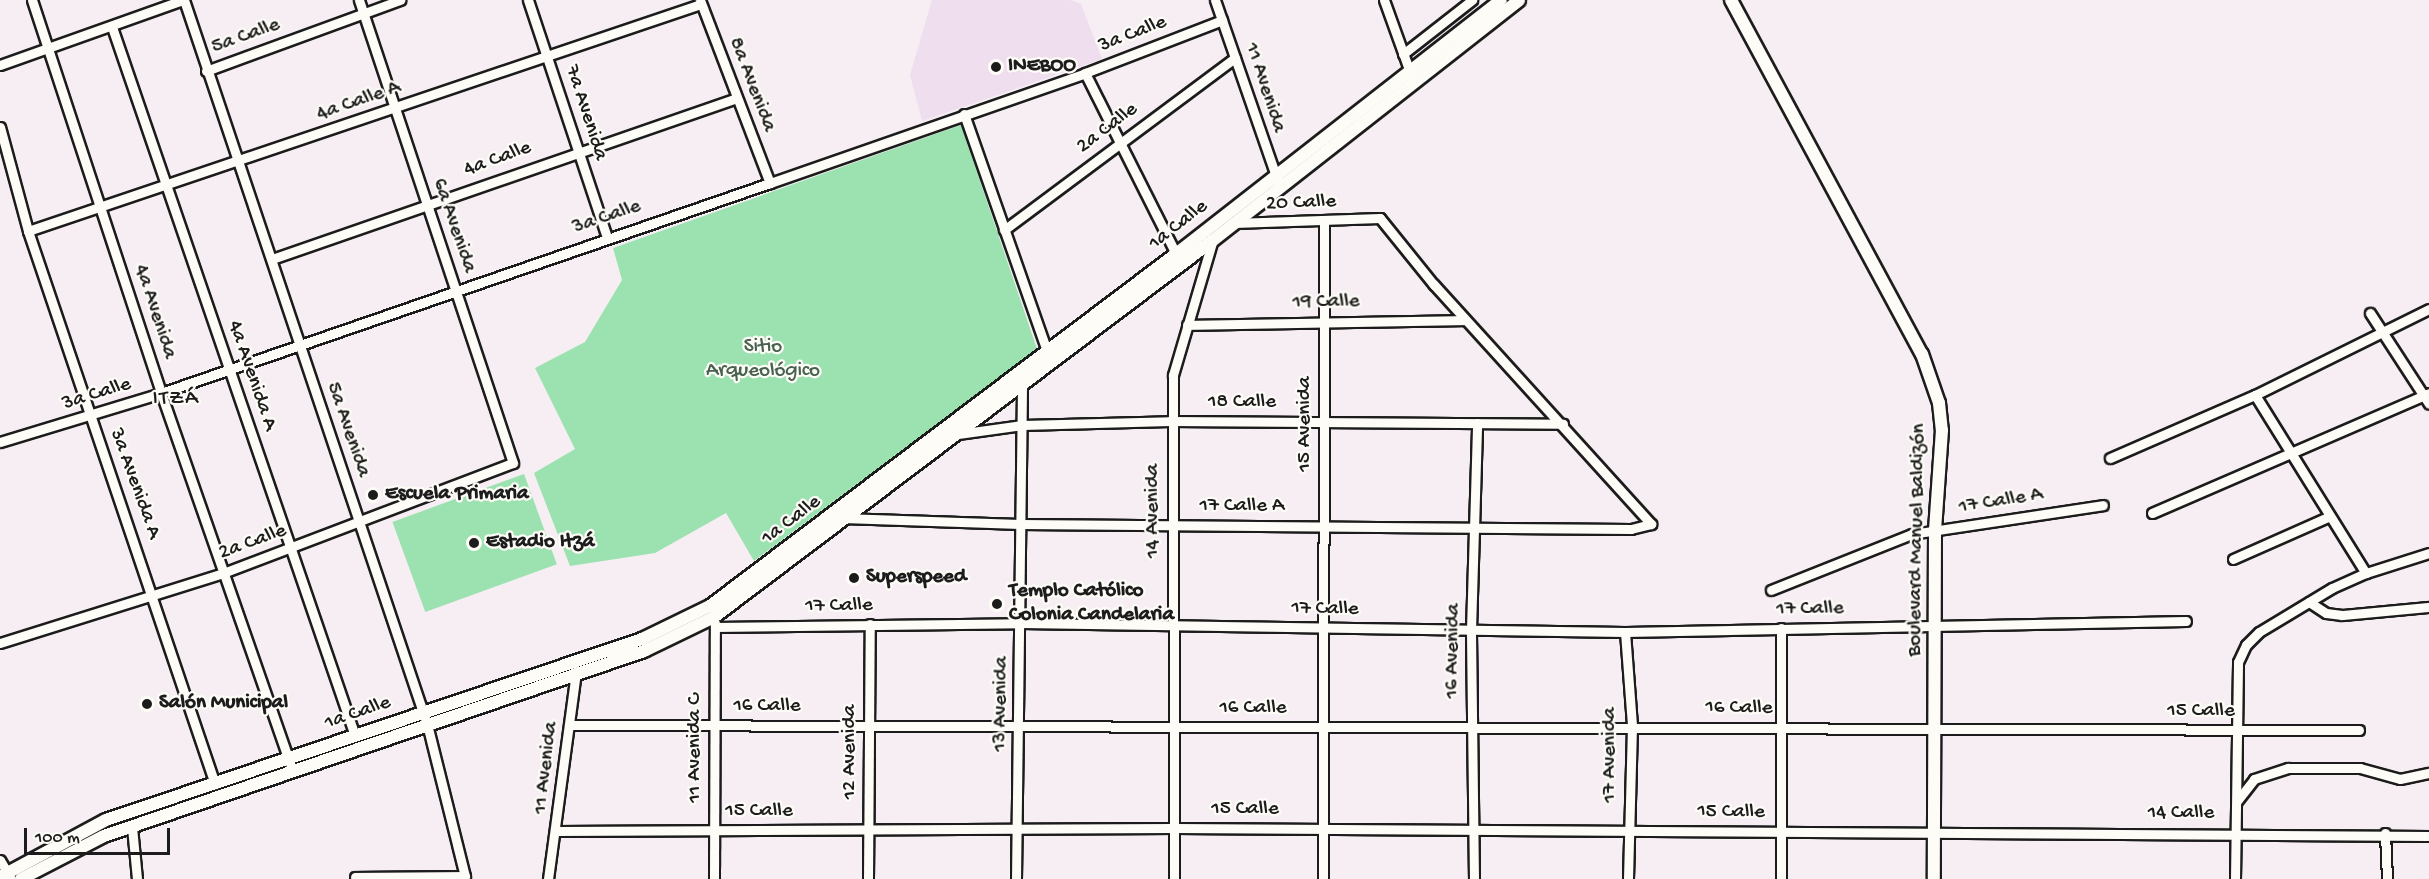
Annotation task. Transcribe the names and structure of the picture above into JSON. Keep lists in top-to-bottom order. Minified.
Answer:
{"streets":{"main road":["1a Calle","Boulevard Manuel Baldizón"],"street":["3a Calle","5a Calle","8a Avenida","11 Avenida","4a Calle A","7a Avenida","2a Calle","4a Calle","20 Calle","6a Avenida","19 Calle","4a Avenida","4a Avenida A","18 Calle","15 Avenida","5a Avenida","3a Avenida A","17 Calle A","14 Avenida","17 Calle","16 Avenida","13 Avenida","16 Calle","15 Calle","11 Avenida C","12 Avenida","17 Avenida","14 Calle"]},"crossings":[["3a Calle","8a Avenida"],["3a Calle","11 Avenida"],["3a Calle","7a Avenida"],["3a Calle","6a Avenida"],["3a Calle","4a Avenida"],["3a Calle","4a Avenida A"],["3a Calle","5a Avenida"],["3a Calle","3a Avenida A"],["5a Calle","6a Avenida"],["5a Calle","5a Avenida"],["8a Avenida","4a Calle A"],["8a Avenida","4a Calle"],["11 Avenida","2a Calle"],["11 Avenida","1a Calle"],["11 Avenida","16 Calle"],["11 Avenida","15 Calle"],["4a Calle A","7a Avenida"],["4a Calle A","6a Avenida"],["4a Calle A","4a Avenida"],["4a Calle A","4a Avenida A"],["4a Calle A","5a Avenida"],["4a Calle A","3a Avenida A"],["7a Avenida","4a Calle"],["2a Calle","6a Avenida"],["2a Calle","4a Avenida"],["2a Calle","4a Avenida A"],["2a Calle","5a Avenida"],["2a Calle","3a Avenida A"],["4a Calle","6a Avenida"],["4a Calle","5a Avenida"],["20 Calle","1a Calle"],["20 Calle","19 Calle"],["20 Calle","15 Avenida"],["20 Calle","14 Avenida"],["1a Calle","4a Avenida"],["1a Calle","4a Avenida A"],["1a Calle","18 Calle"],["1a Calle","5a Avenida"],["1a Calle","3a Avenida A"],["1a Calle","17 Calle A"],["1a Calle","14 Avenida"],["1a Calle","17 Calle"],["1a Calle","13 Avenida"],["1a Calle","11 Avenida C"],["19 Calle","15 Avenida"],["19 Calle","14 Avenida"],["18 Calle","15 Avenida"],["18 Calle","17 Calle A"],["18 Calle","14 Avenida"],["18 Calle","16 Avenida"],["18 Calle","13 Avenida"],["15 Avenida","17 Calle A"],["15 Avenida","17 Calle"],["15 Avenida","16 Calle"],["15 Avenida","15 Calle"],["17 Calle A","14 Avenida"],["17 Calle A","Boulevard Manuel Baldizón"],["17 Calle A","16 Avenida"],["17 Calle A","13 Avenida"],["14 Avenida","17 Calle"],["14 Avenida","16 Calle"],["14 Avenida","15 Calle"],["Boulevard Manuel Baldizón","17 Calle"],["Boulevard Manuel Baldizón","16 Calle"],["Boulevard Manuel Baldizón","15 Calle"],["Boulevard Manuel Baldizón","14 Calle"],["17 Calle","16 Avenida"],["17 Calle","13 Avenida"],["17 Calle","11 Avenida C"],["17 Calle","12 Avenida"],["17 Calle","17 Avenida"],["16 Avenida","16 Calle"],["16 Avenida","15 Calle"],["13 Avenida","16 Calle"],["13 Avenida","15 Calle"],["16 Calle","15 Calle"],["16 Calle","11 Avenida C"],["16 Calle","12 Avenida"],["16 Calle","17 Avenida"],["15 Calle","11 Avenida C"],["15 Calle","12 Avenida"],["15 Calle","17 Avenida"],["15 Calle","14 Calle"]],"districts":["ITZÁ"],"parks":["Sitio Arqueológico"],"places":["INEBOO","Escuela Primaria","Estadio Itzá","Superspeed","Templo Católico Colonia Candelaria","Salón Municipal"],"scale_bar":"100 m"}
